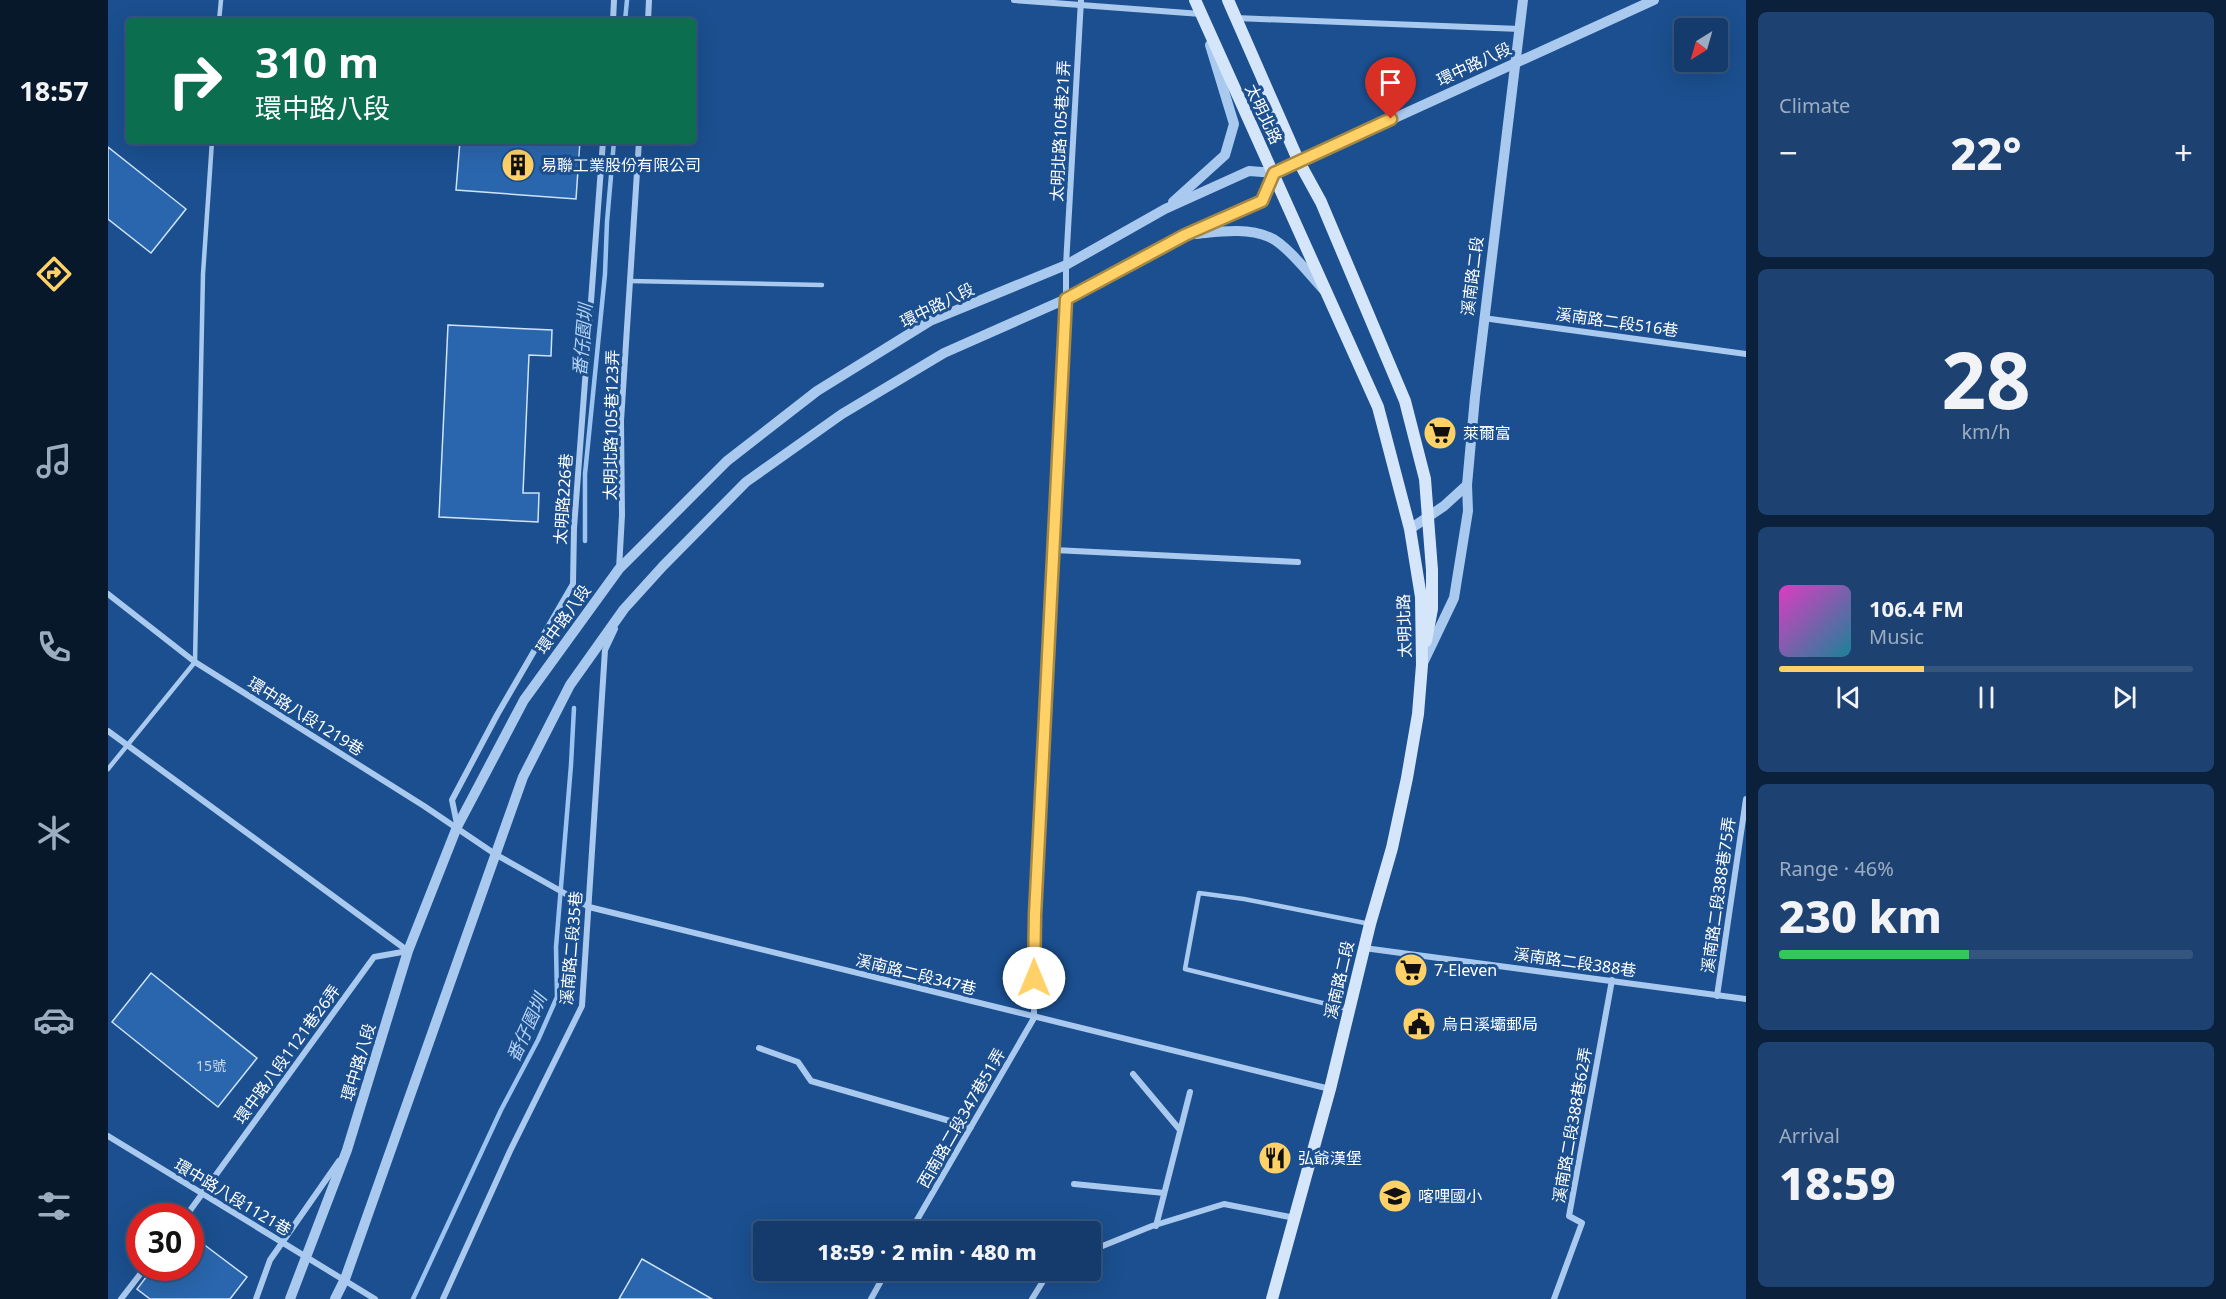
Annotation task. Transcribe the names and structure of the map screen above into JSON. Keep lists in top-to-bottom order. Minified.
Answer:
{"streets":{"main road":["太明北路","溪南路二段"],"street":["環中路八段","太明北路105巷21弄","溪南路二段516巷","太明北路105巷123弄","太明路226巷","環中路八段1219巷","溪南路二段388巷75弄","溪南路二段35巷","溪南路二段388巷","溪南路二段347巷","環中路八段1121巷26弄","西南路二段347巷51弄","溪南路二段388巷62弄","環中路八段1121巷"]},"crossings":[["環中路八段","太明北路"],["環中路八段","太明北路105巷21弄"],["環中路八段","溪南路二段"],["環中路八段","太明北路105巷123弄"],["環中路八段","太明路226巷"],["環中路八段","環中路八段1219巷"],["環中路八段","環中路八段1121巷26弄"],["環中路八段","環中路八段1121巷"],["太明北路","溪南路二段"],["太明北路105巷21弄","溪南路二段347巷"],["太明北路105巷21弄","西南路二段347巷51弄"],["溪南路二段","溪南路二段516巷"],["溪南路二段","溪南路二段388巷"],["溪南路二段","溪南路二段347巷"],["太明路226巷","環中路八段1219巷"],["環中路八段1219巷","溪南路二段347巷"],["溪南路二段388巷75弄","溪南路二段388巷"],["溪南路二段35巷","溪南路二段347巷"],["溪南路二段388巷","溪南路二段388巷62弄"],["溪南路二段347巷","西南路二段347巷51弄"],["環中路八段1121巷26弄","環中路八段1121巷"]],"water":["番仔園圳"],"places":{"building":["易聯工業股份有限公司"],"supermarket":["萊爾富","7-Eleven"],"public building":["烏日溪壩郵局"],"restaurant":["弘爺漢堡"],"school or university":["喀哩國小"]},"house_numbers":["15號"],"north":"bottom left","page":{"tabs":"18:57","tile":["Climate",["28","km/h"],["Range · 46%","230 km"],["Arrival","18:59"]],"turn":["310 m","環中路八段"],"heat":["−","22°","+"],"song":["106.4 FM","Music"],"limit":"30","trip":"18:59 · 2 min · 480 m"}}
